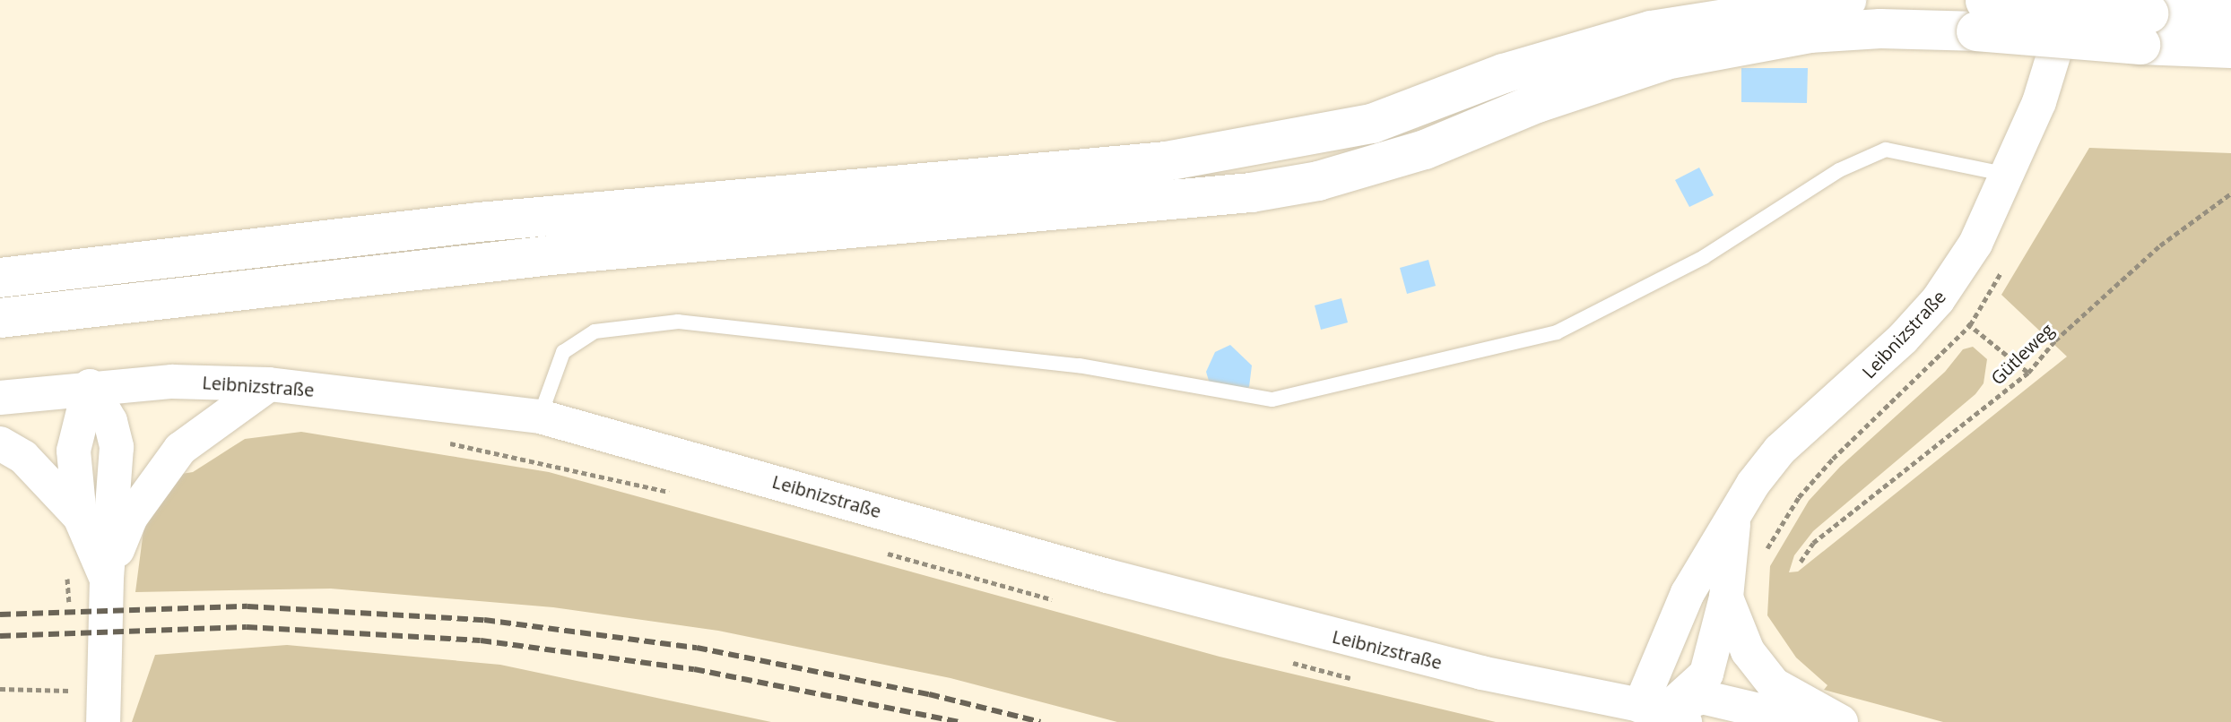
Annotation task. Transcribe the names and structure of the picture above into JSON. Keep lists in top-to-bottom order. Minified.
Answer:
{"streets":{"street":["Leibnizstraße"],"path":["Gütleweg"]}}
